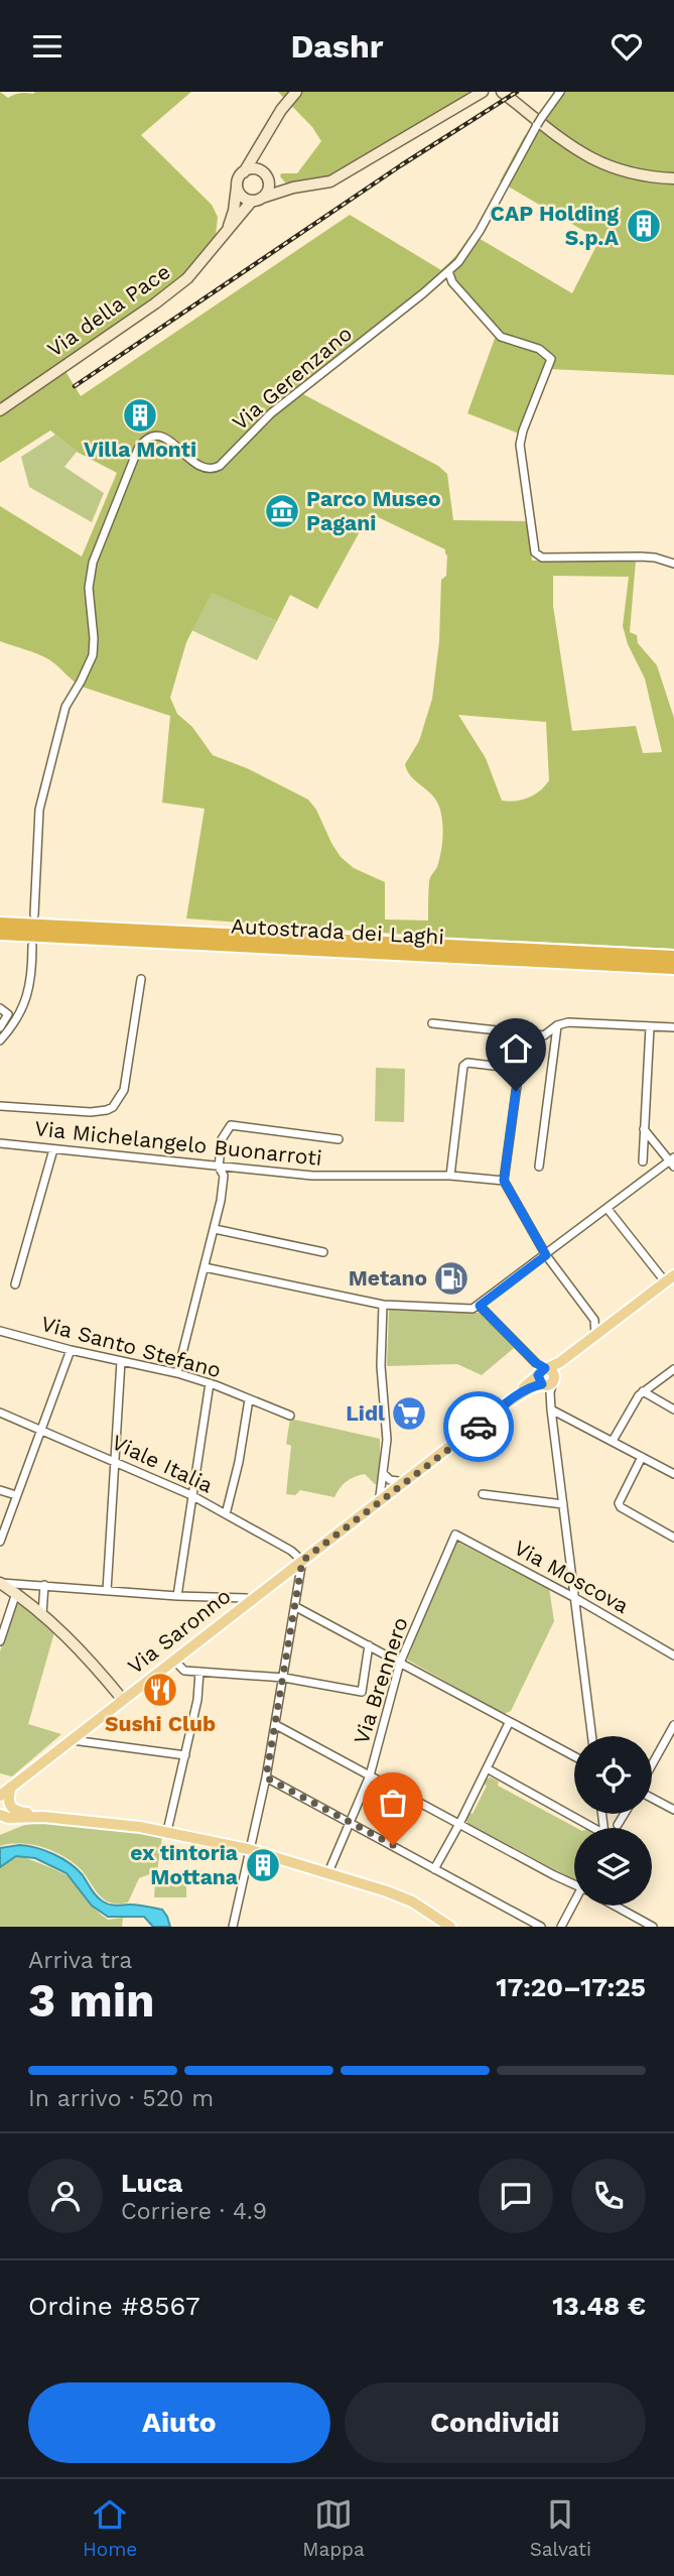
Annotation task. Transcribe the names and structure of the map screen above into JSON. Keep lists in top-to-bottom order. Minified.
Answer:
{"streets":{"highway":["Autostrada dei Laghi"],"main road":["Via della Pace","Via Saronno"],"street":["Via Gerenzano","Via Michelangelo Buonarroti","Via Santo Stefano","Viale Italia","Via Moscova","Via Brennero"]},"crossings":[["Viale Italia","Via Saronno"],["Via Moscova","Via Brennero"]],"places":{"building":["CAP Holding S.p.A","Villa Monti","ex tintoria Mottana"],"museum":["Parco Museo Pagani"],"fuel station":["Metano"],"supermarket":["Lidl"],"restaurant":["Sushi Club"]},"page":{"header":"Dashr","heading":["3 min","Arriva tra","17:20–17:25"],"panel":["Luca","Corriere · 4.9","Ordine #8567","13.48 €"],"bar":"In arrivo · 520 m","buttons":["Aiuto","Condividi"],"tabs":["Home","Mappa","Salvati"]}}
